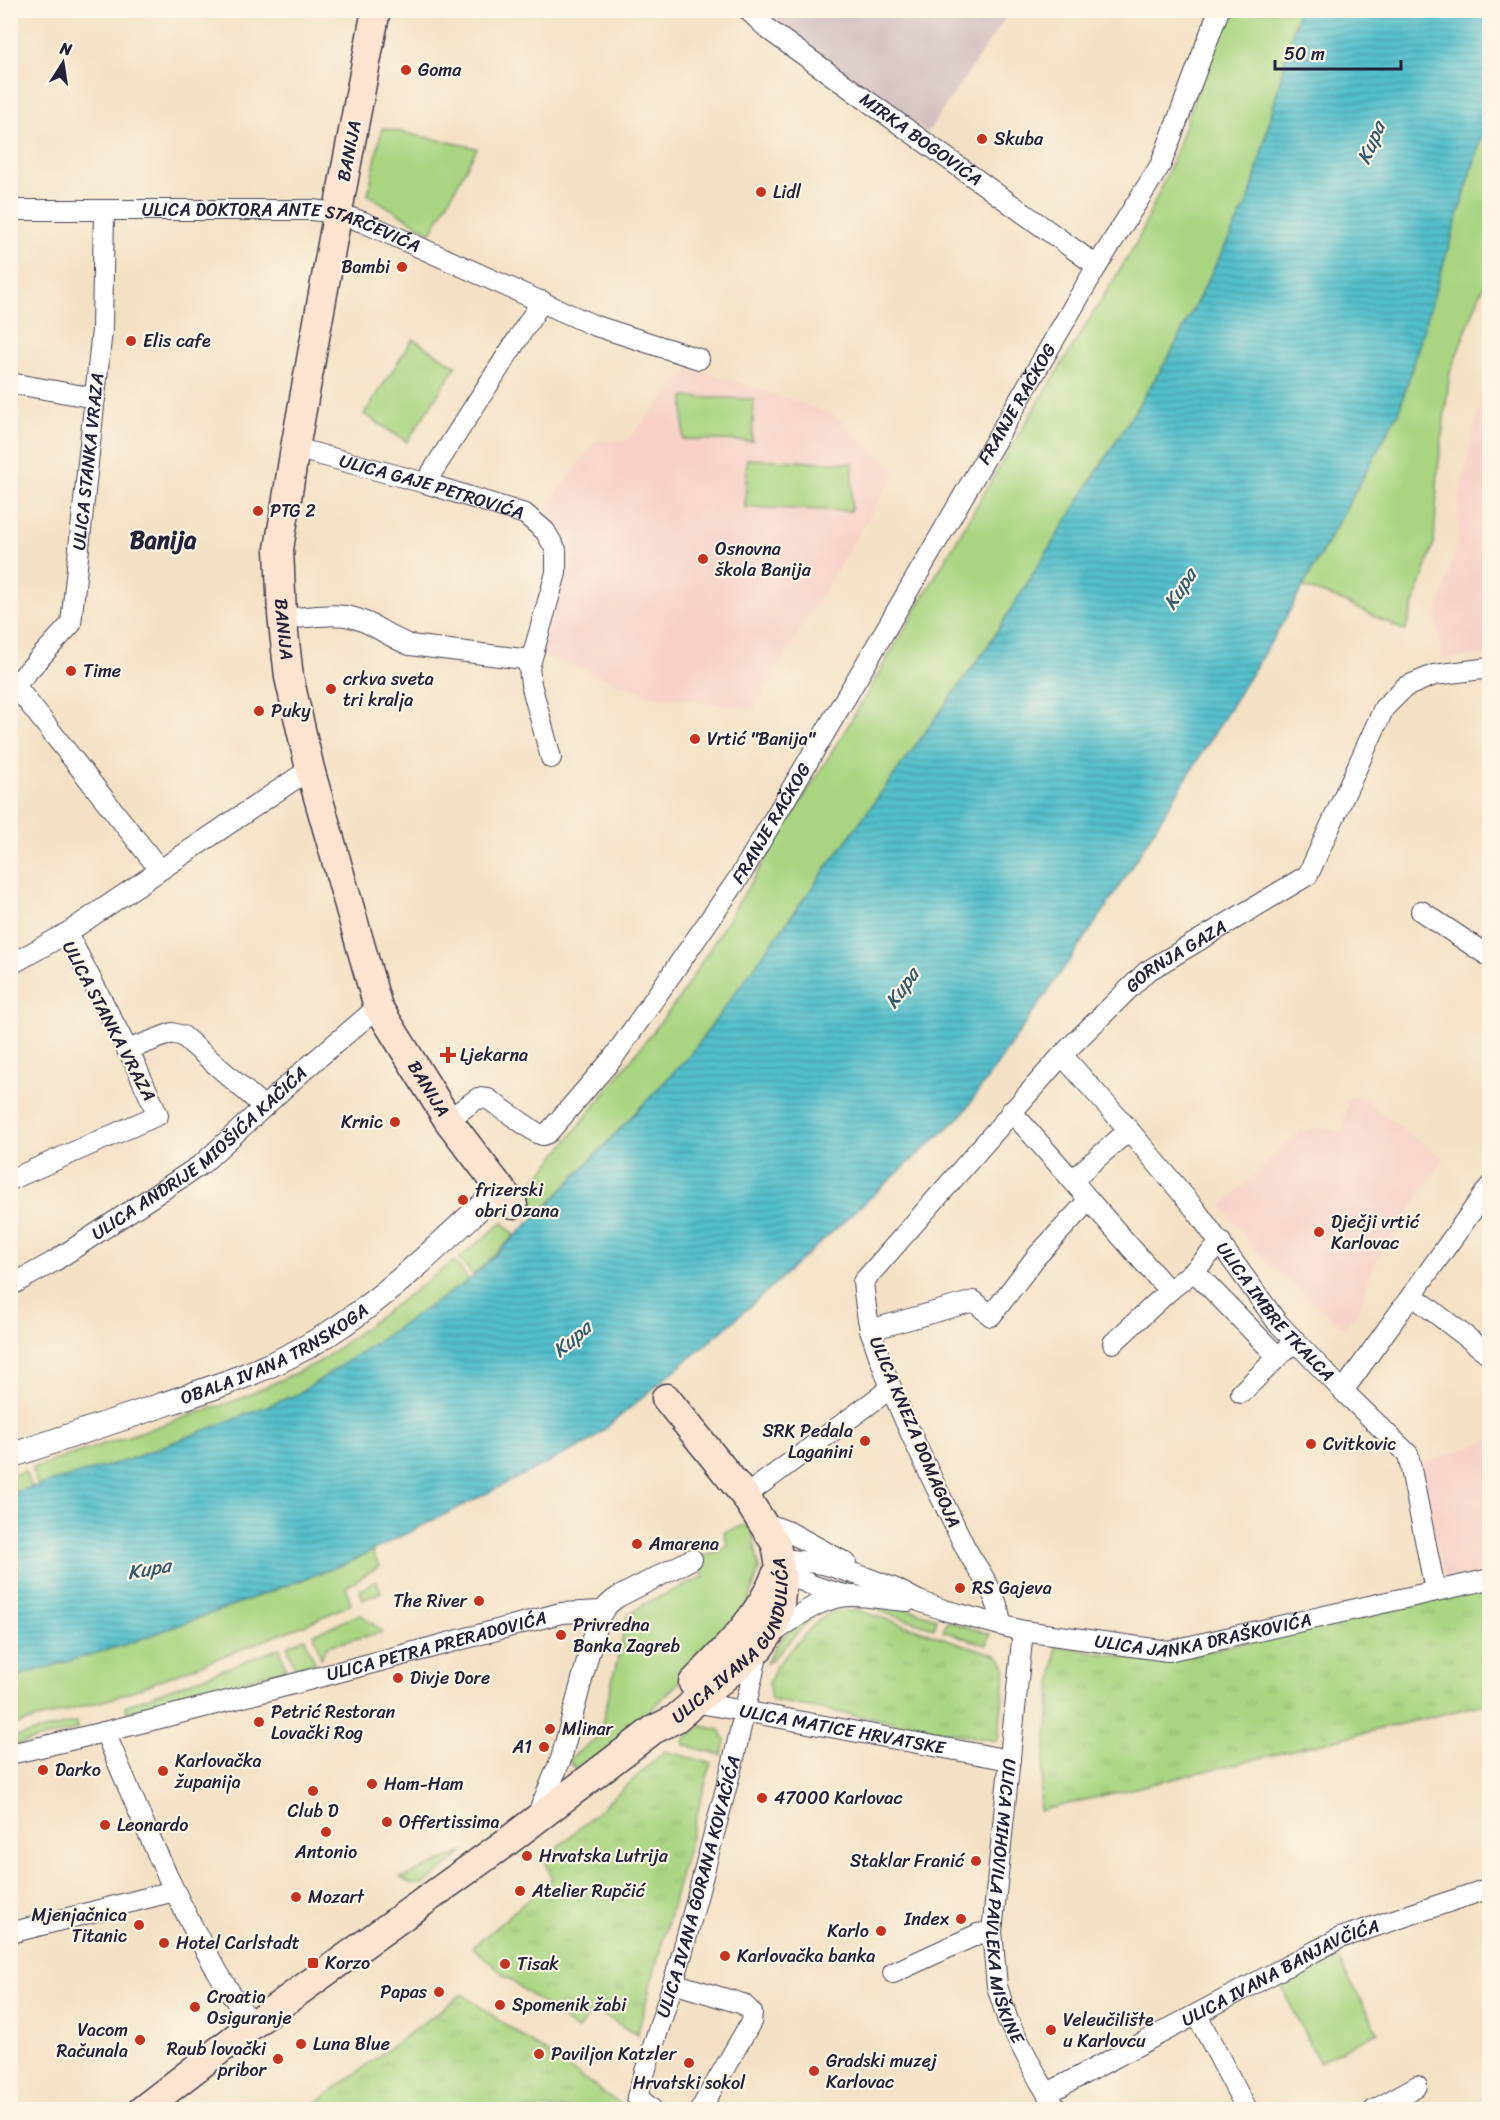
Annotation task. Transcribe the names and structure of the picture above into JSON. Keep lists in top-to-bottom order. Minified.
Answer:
{"streets":{"main road":["BANIJA","ULICA IVANA GUNDULIĆA"],"street":["MIRKA BOGOVIĆA","ULICA DOKTORA ANTE STARČEVIĆA","FRANJE RAČKOG","ULICA STANKA VRAZA","ULICA GAJE PETROVIĆA","GORNJA GAZA","ULICA ANDRIJE MIOŠIĆA KAČIĆA","ULICA IMBRE TKALCA","OBALA IVANA TRNSKOGA","ULICA KNEZA DOMAGOJA","ULICA JANKA DRAŠKOVIĆA","ULICA PETRA PRERADOVIĆA","ULICA MATICE HRVATSKE","ULICA IVANA GORANA KOVAČIĆA","ULICA MIHOVILA PAVLEKA MIŠKINE","ULICA IVANA BANJAVČIĆA"]},"crossings":[["MIRKA BOGOVIĆA","FRANJE RAČKOG"],["BANIJA","ULICA DOKTORA ANTE STARČEVIĆA"],["BANIJA","FRANJE RAČKOG"],["BANIJA","ULICA GAJE PETROVIĆA"],["BANIJA","ULICA ANDRIJE MIOŠIĆA KAČIĆA"],["BANIJA","OBALA IVANA TRNSKOGA"],["ULICA DOKTORA ANTE STARČEVIĆA","ULICA STANKA VRAZA"],["GORNJA GAZA","ULICA IMBRE TKALCA"],["GORNJA GAZA","ULICA KNEZA DOMAGOJA"],["ULICA IMBRE TKALCA","ULICA JANKA DRAŠKOVIĆA"],["ULICA KNEZA DOMAGOJA","ULICA JANKA DRAŠKOVIĆA"],["ULICA JANKA DRAŠKOVIĆA","ULICA MIHOVILA PAVLEKA MIŠKINE"],["ULICA IVANA GUNDULIĆA","ULICA MATICE HRVATSKE"],["ULICA IVANA GUNDULIĆA","ULICA IVANA GORANA KOVAČIĆA"],["ULICA MATICE HRVATSKE","ULICA IVANA GORANA KOVAČIĆA"],["ULICA MATICE HRVATSKE","ULICA MIHOVILA PAVLEKA MIŠKINE"],["ULICA MIHOVILA PAVLEKA MIŠKINE","ULICA IVANA BANJAVČIĆA"]],"districts":["Banija"],"water":["Kupa"],"places":{"other":["Goma","Skuba","Lidl","Bambi","Elis cafe","PTG 2","Osnovna škola Banija","Time","crkva sveta tri kralja","Puky","Vrtić \"Banija\"","Krnic","frizerski obri Ozana","Dječji vrtić Karlovac","SRK Pedala Laganini","Cvitkovic","Amarena","RS Gajeva","The River","Privredna Banka Zagreb","Divje Dore","Petrić Restoran Lovački Rog","Mlinar","A1","Darko","Karlovačka županija","Ham-Ham","Club D","47000 Karlovac","Offertissima","Leonardo","Antonio","Hrvatska Lutrija","Staklar Franić","Atelier Rupčić","Mozart","Index","Mjenjačnica Titanic","Karlo","Hotel Carlstadt","Karlovačka banka","Tisak","Papas","Spomenik žabi","Croatia Osiguranje","Veleučilište u Karlovcu","Vacom Računala","Luna Blue","Paviljon Katzler","Raub lovački pribor","Hrvatski sokol","Gradski muzej Karlovac"],"health":["Ljekarna"],"transit":["Korzo"]},"scale_bar":"50 m","north":"top"}
